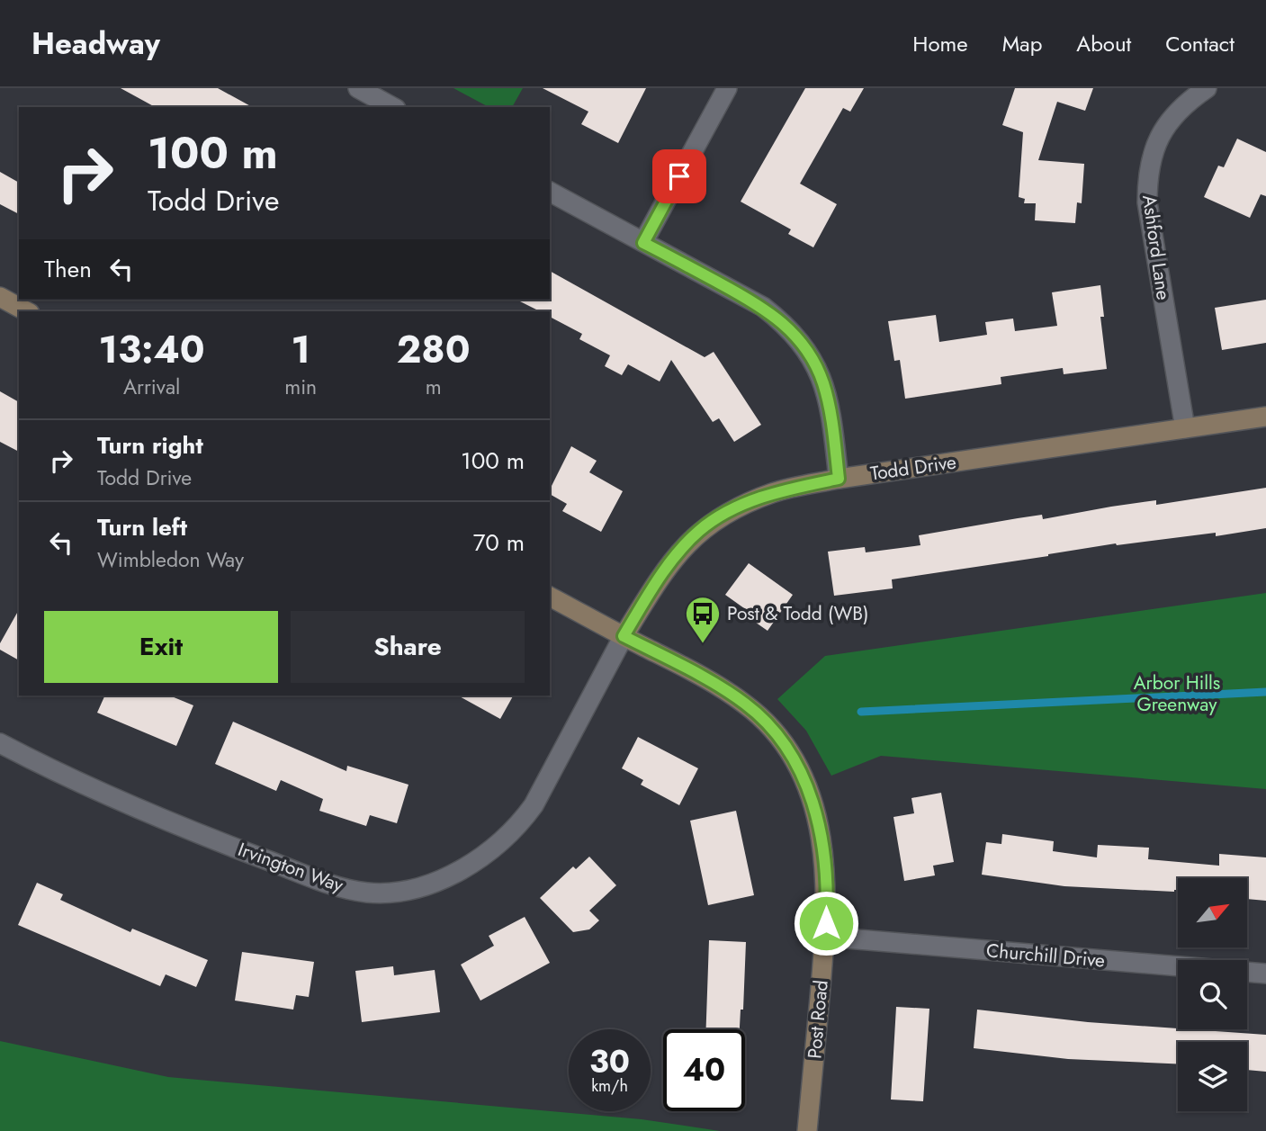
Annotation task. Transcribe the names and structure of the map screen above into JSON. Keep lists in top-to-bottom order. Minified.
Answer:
{"streets":{"street":["Ashford Lane","Todd Drive","Irvington Way","Churchill Drive","Post Road"]},"crossings":[["Ashford Lane","Todd Drive"],["Todd Drive","Irvington Way"],["Todd Drive","Post Road"],["Irvington Way","Post Road"],["Churchill Drive","Post Road"]],"parks":["Arbor Hills Greenway"],"places":{"bus stop":["Post & Todd (WB)"]},"north":"top right","page":{"header":"Headway","nav":["Home","Map","About","Contact"],"turn":["100 m","Todd Drive"],"then":"Then","eta":["13:40","Arrival","1","min","280","m"],"list":[{"name":"Turn right","note":"Todd Drive","value":"100 m"},{"name":"Turn left","note":"Wimbledon Way","value":"70 m"}],"buttons":["Exit","Share"],"speed":"30 km/h","limit":"40"}}
